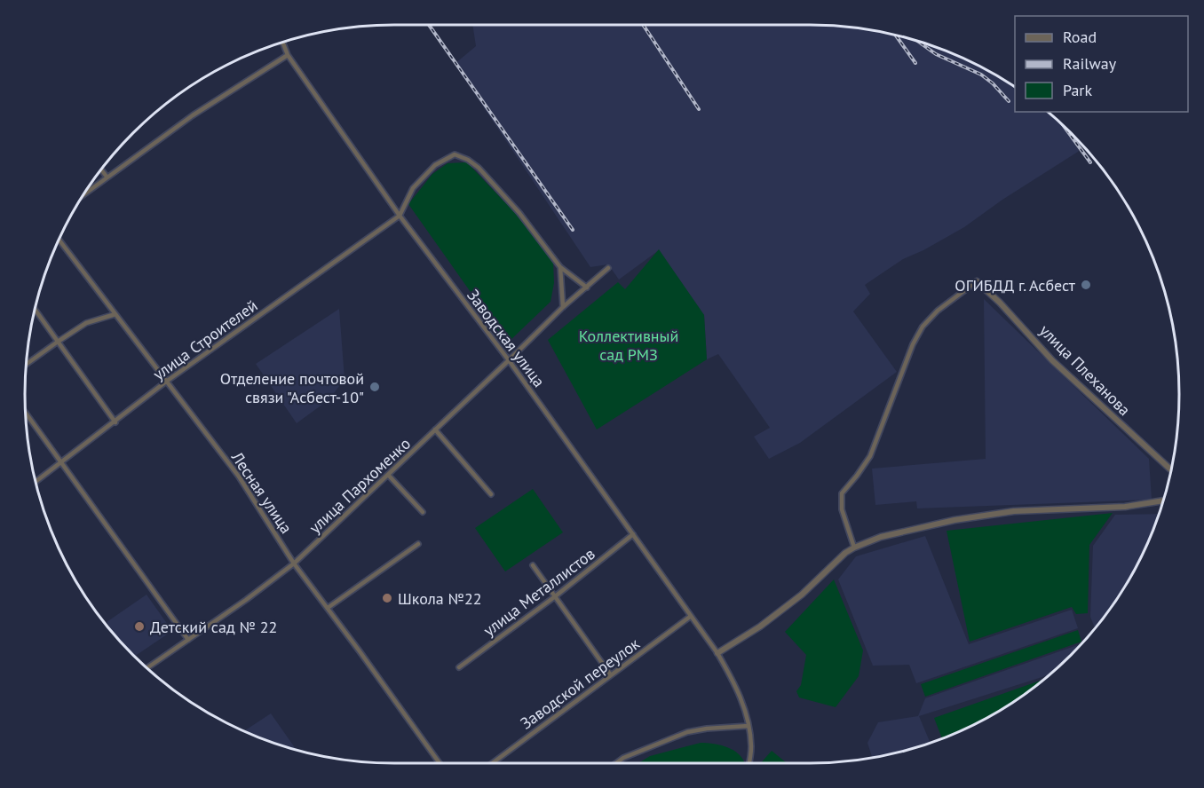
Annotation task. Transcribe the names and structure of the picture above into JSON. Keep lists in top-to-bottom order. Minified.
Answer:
{"streets":{"street":["Заводская улица","улица Строителей","улица Плеханова","улица Пархоменко","Лесная улица","улица Металлистов","Заводской переулок"]},"crossings":[["Заводская улица","улица Строителей"],["Заводская улица","улица Пархоменко"],["Заводская улица","улица Металлистов"],["Заводская улица","Заводской переулок"],["улица Строителей","Лесная улица"],["улица Пархоменко","Лесная улица"]],"parks":["Коллективный сад РМЗ"],"places":["ОГИБДД г. Асбест","Отделение почтовой связи \"Асбест-10\"","Школа №22","Детский сад № 22"],"legend":["Road","Railway","Park"]}
